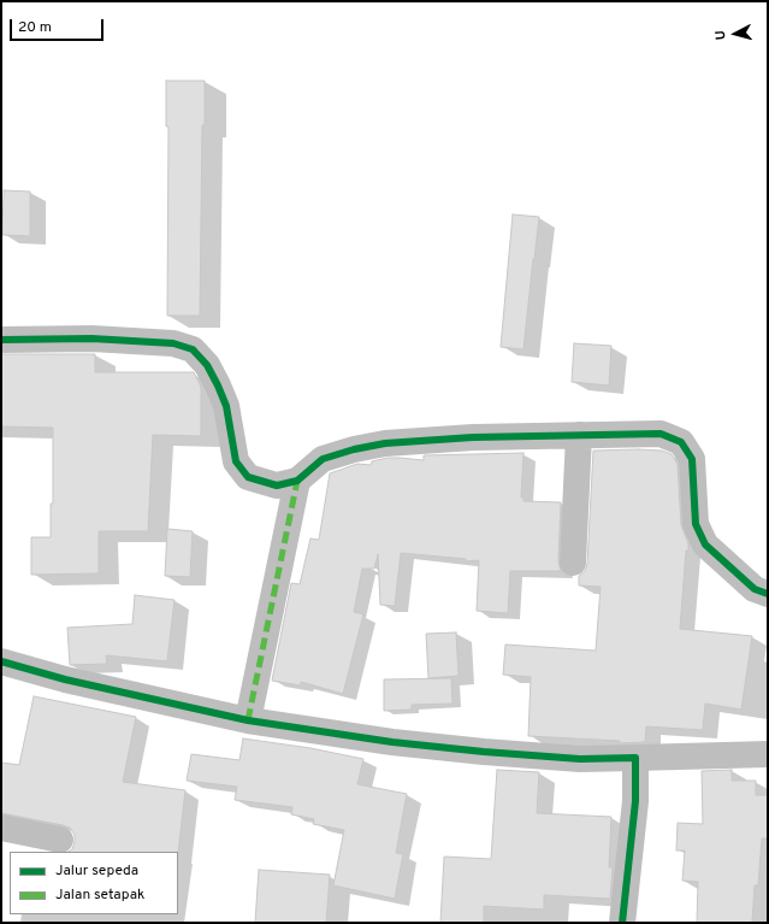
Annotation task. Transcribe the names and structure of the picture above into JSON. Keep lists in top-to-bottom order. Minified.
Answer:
{"legend":["Jalur sepeda","Jalan setapak"],"scale_bar":"20 m","north":"left"}
